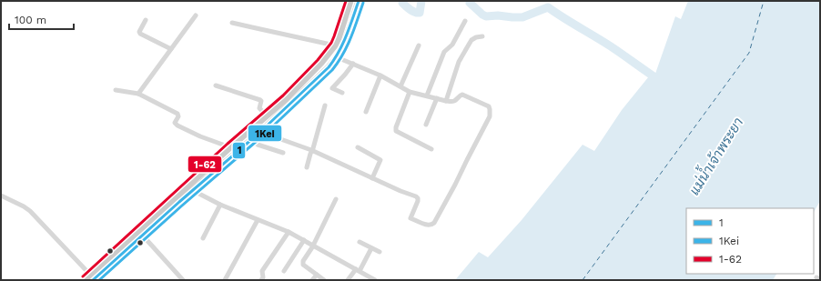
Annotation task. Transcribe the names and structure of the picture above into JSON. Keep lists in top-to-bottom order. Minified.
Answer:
{"water":["แม่น้ำเจ้าพระยา"],"lines":["transit line 1","transit line 1-62","transit line 1Kei"],"legend":["1","1Kei","1-62"],"scale_bar":"100 m"}
